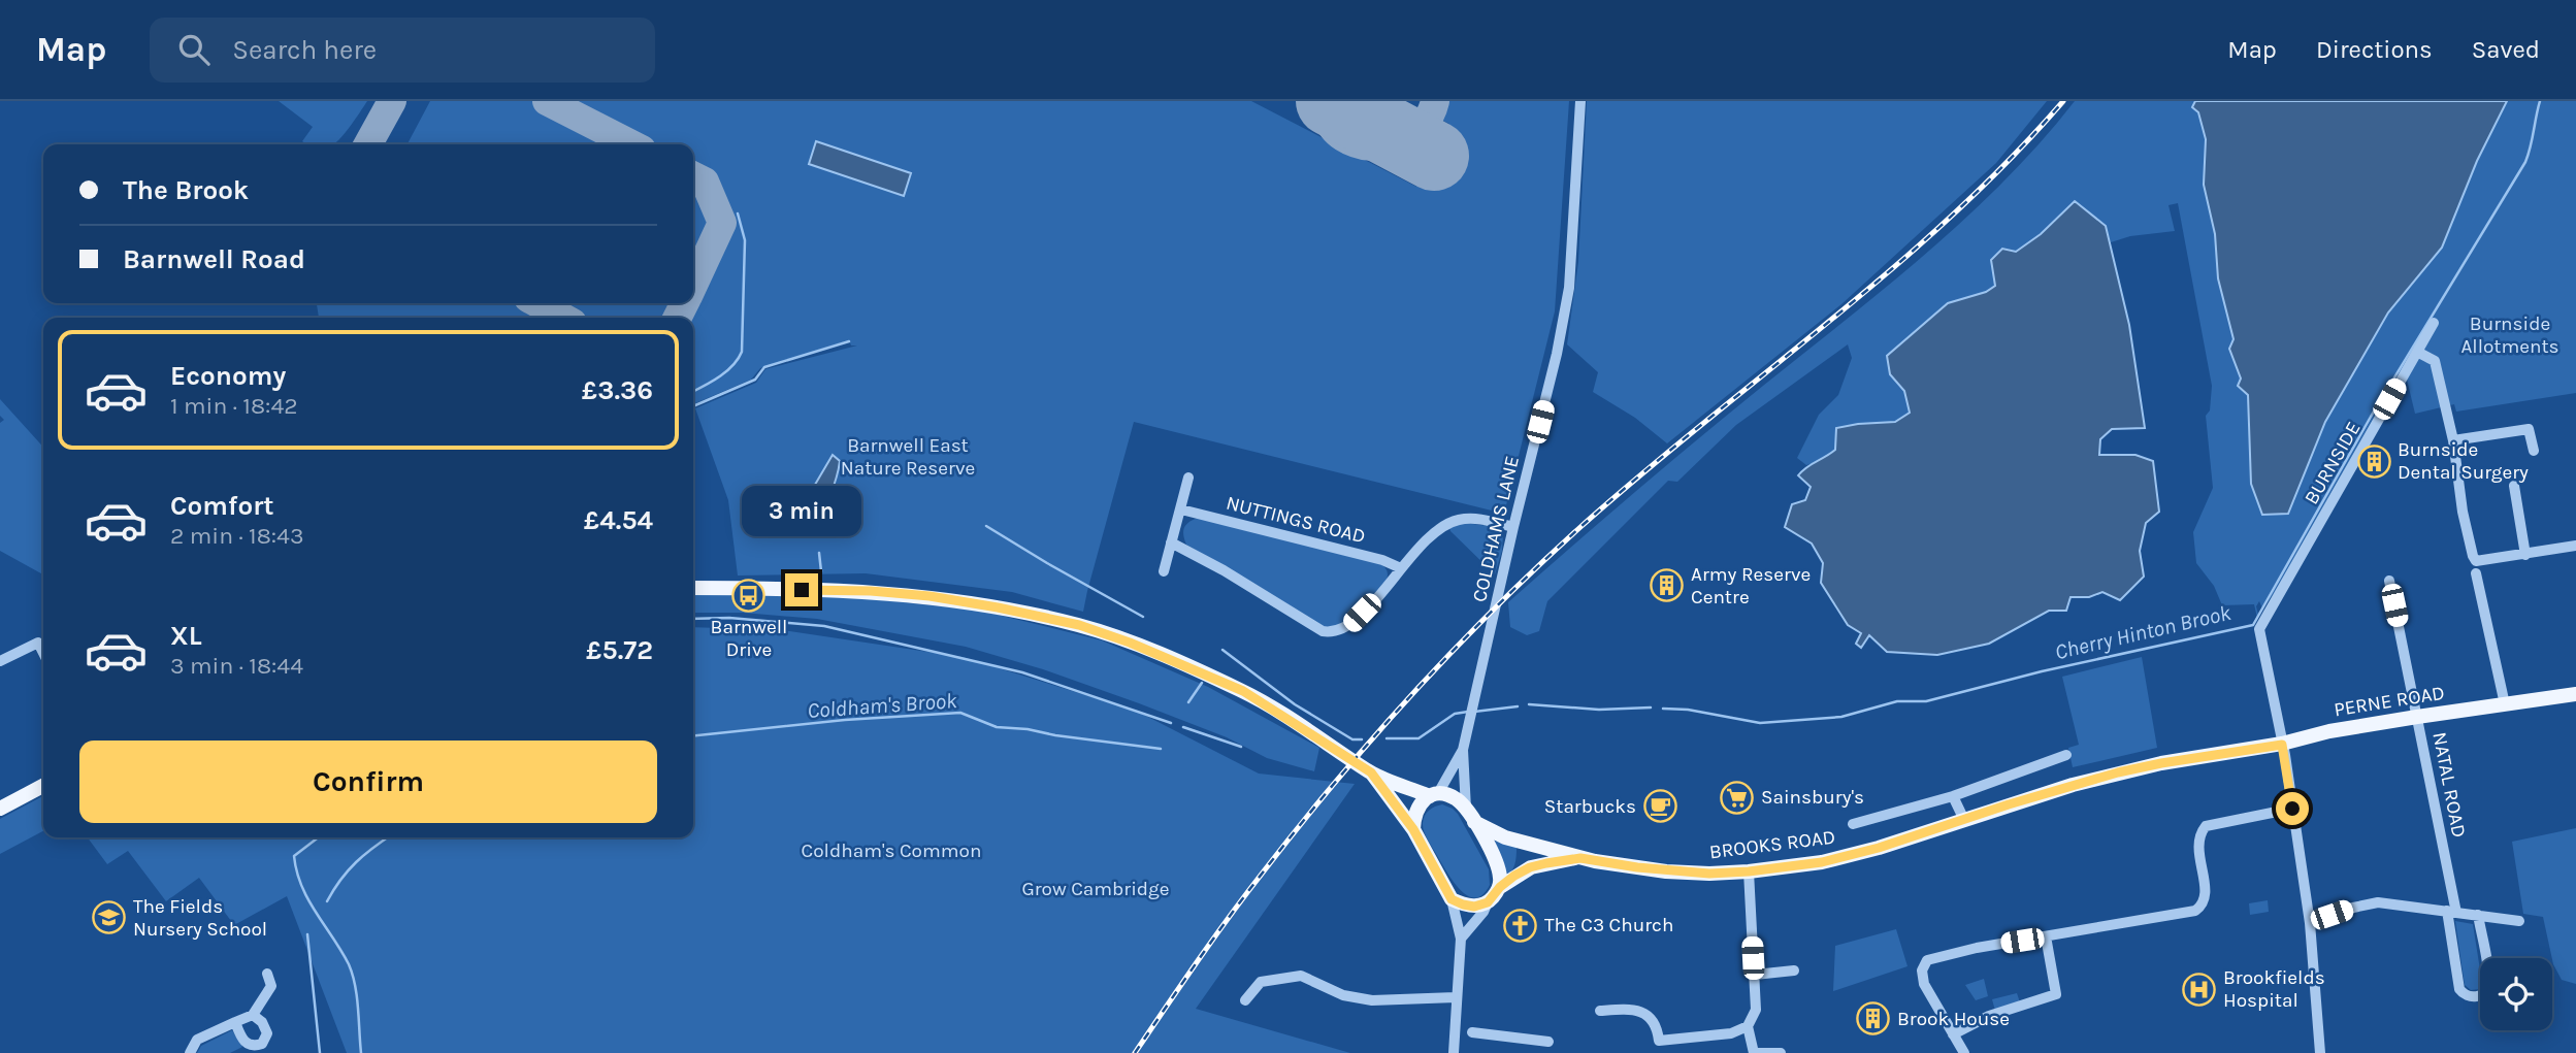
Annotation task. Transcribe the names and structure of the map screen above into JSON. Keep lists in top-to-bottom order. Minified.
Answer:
{"streets":{"main road":["PERNE ROAD","BROOKS ROAD"],"street":["BURNSIDE","NUTTINGS ROAD","COLDHAMS LANE","NATAL ROAD"]},"crossings":[["BURNSIDE","PERNE ROAD"],["BURNSIDE","BROOKS ROAD"],["COLDHAMS LANE","BROOKS ROAD"],["PERNE ROAD","NATAL ROAD"],["PERNE ROAD","BROOKS ROAD"]],"water":["Cherry Hinton Brook","Coldham's Brook"],"parks":["Burnside Allotments","Barnwell East Nature Reserve","Coldham's Common","Grow Cambridge"],"places":{"building":["Burnside Dental Surgery","Army Reserve Centre","Brook House"],"bus stop":["Barnwell Drive"],"supermarket":["Sainsbury's"],"cafe":["Starbucks"],"school or university":["The Fields Nursery School"],"church":["The C3 Church"],"hospital":["Brookfields Hospital"]},"page":{"header":"Map","search":"Search here","nav":["Map","Directions","Saved"],"banner":["The Brook","Barnwell Road"],"list":[{"name":"Economy","note":"1 min · 18:42","value":"£3.36"},{"name":"Comfort","note":"2 min · 18:43","value":"£4.54"},{"name":"XL","note":"3 min · 18:44","value":"£5.72"}],"bubble":"3 min","buttons":"Confirm"}}
